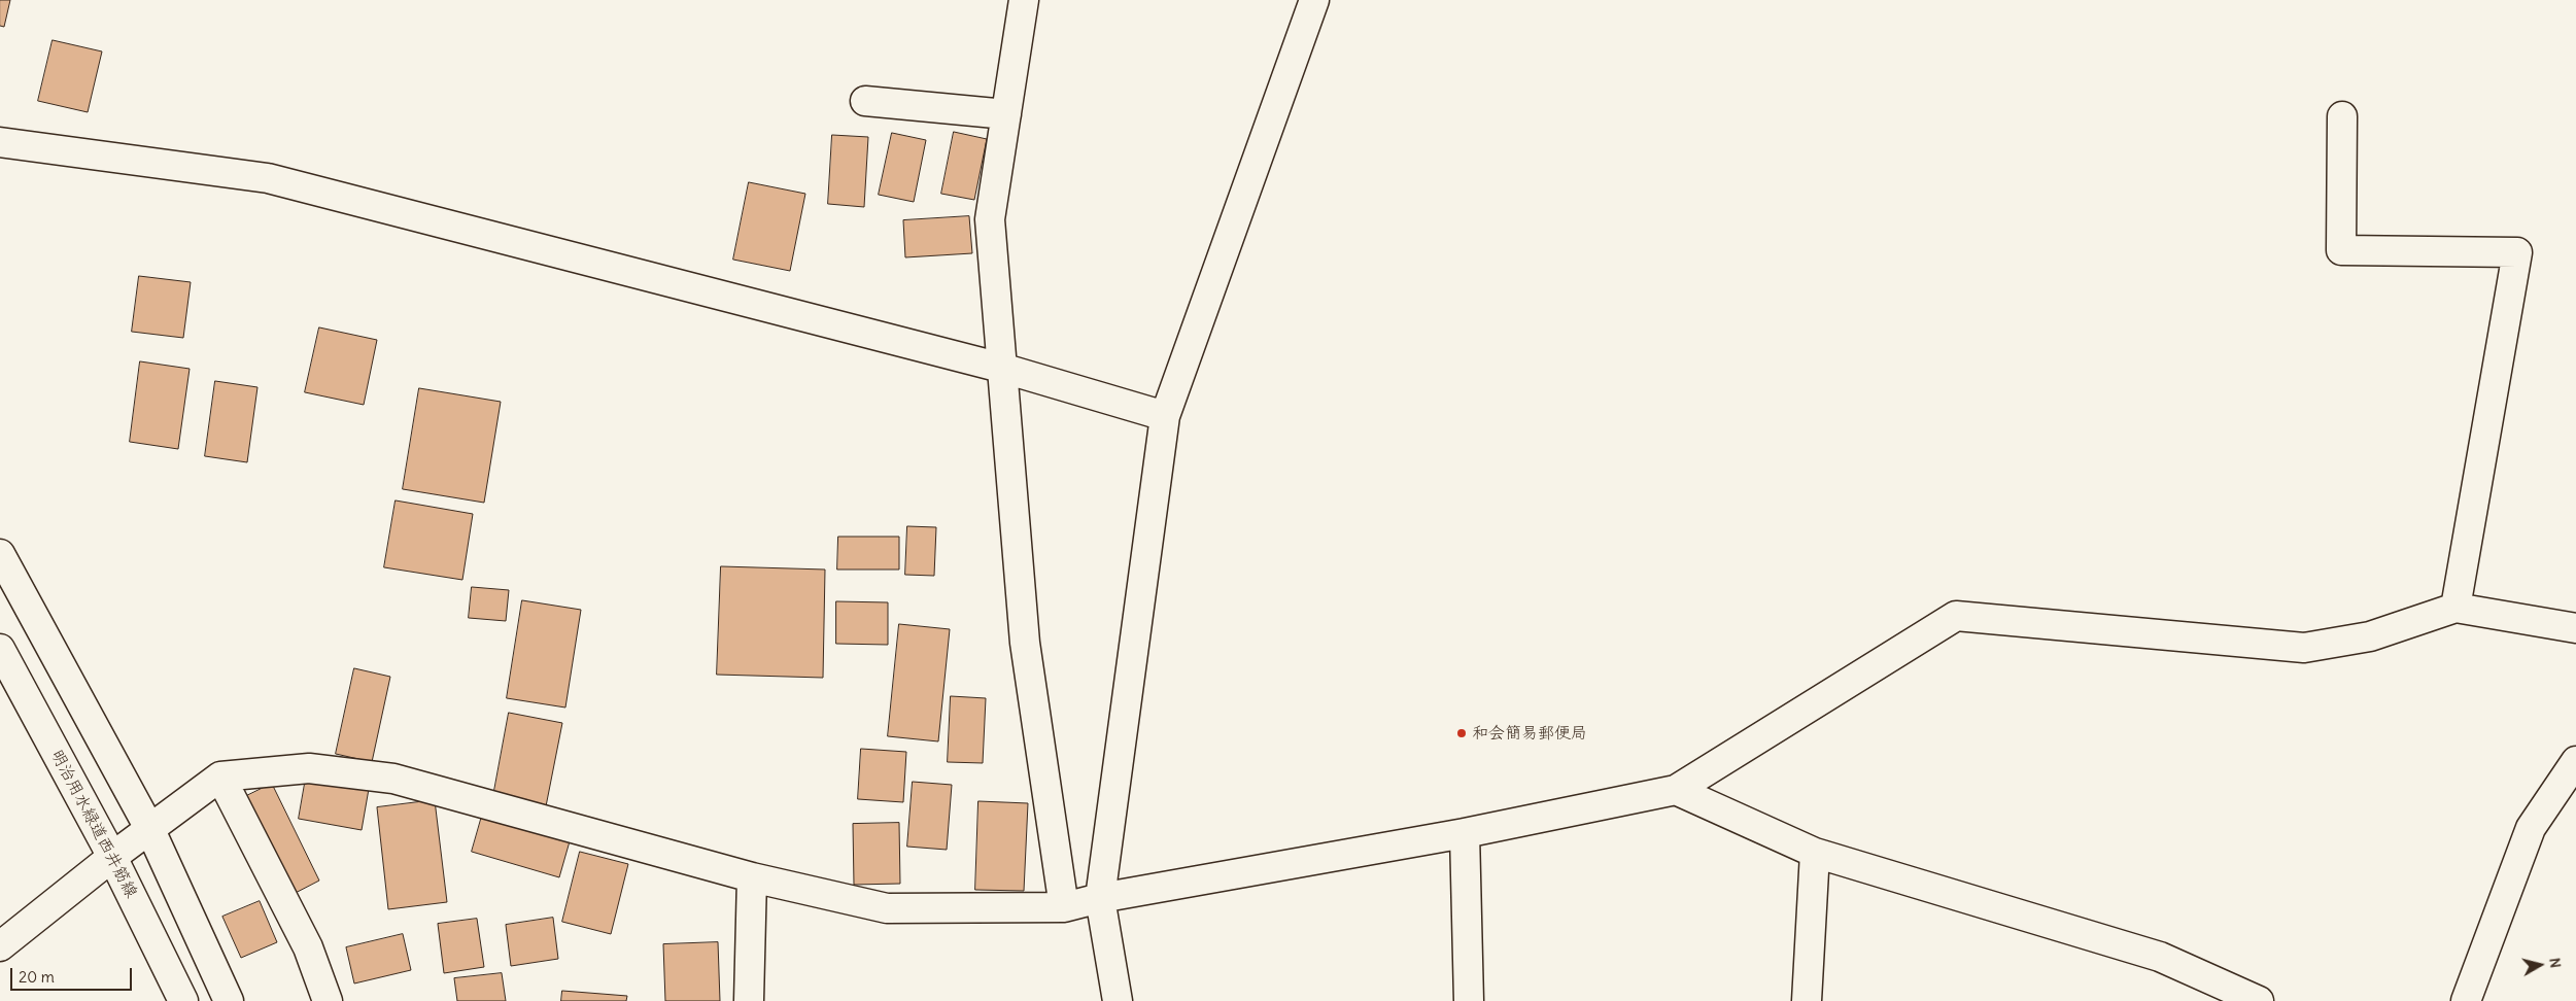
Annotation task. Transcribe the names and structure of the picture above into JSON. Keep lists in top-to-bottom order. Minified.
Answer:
{"streets":{"street":["明治用水緑道西井筋線"]},"places":["和会簡易郵便局"],"scale_bar":"20 m","north":"right"}
